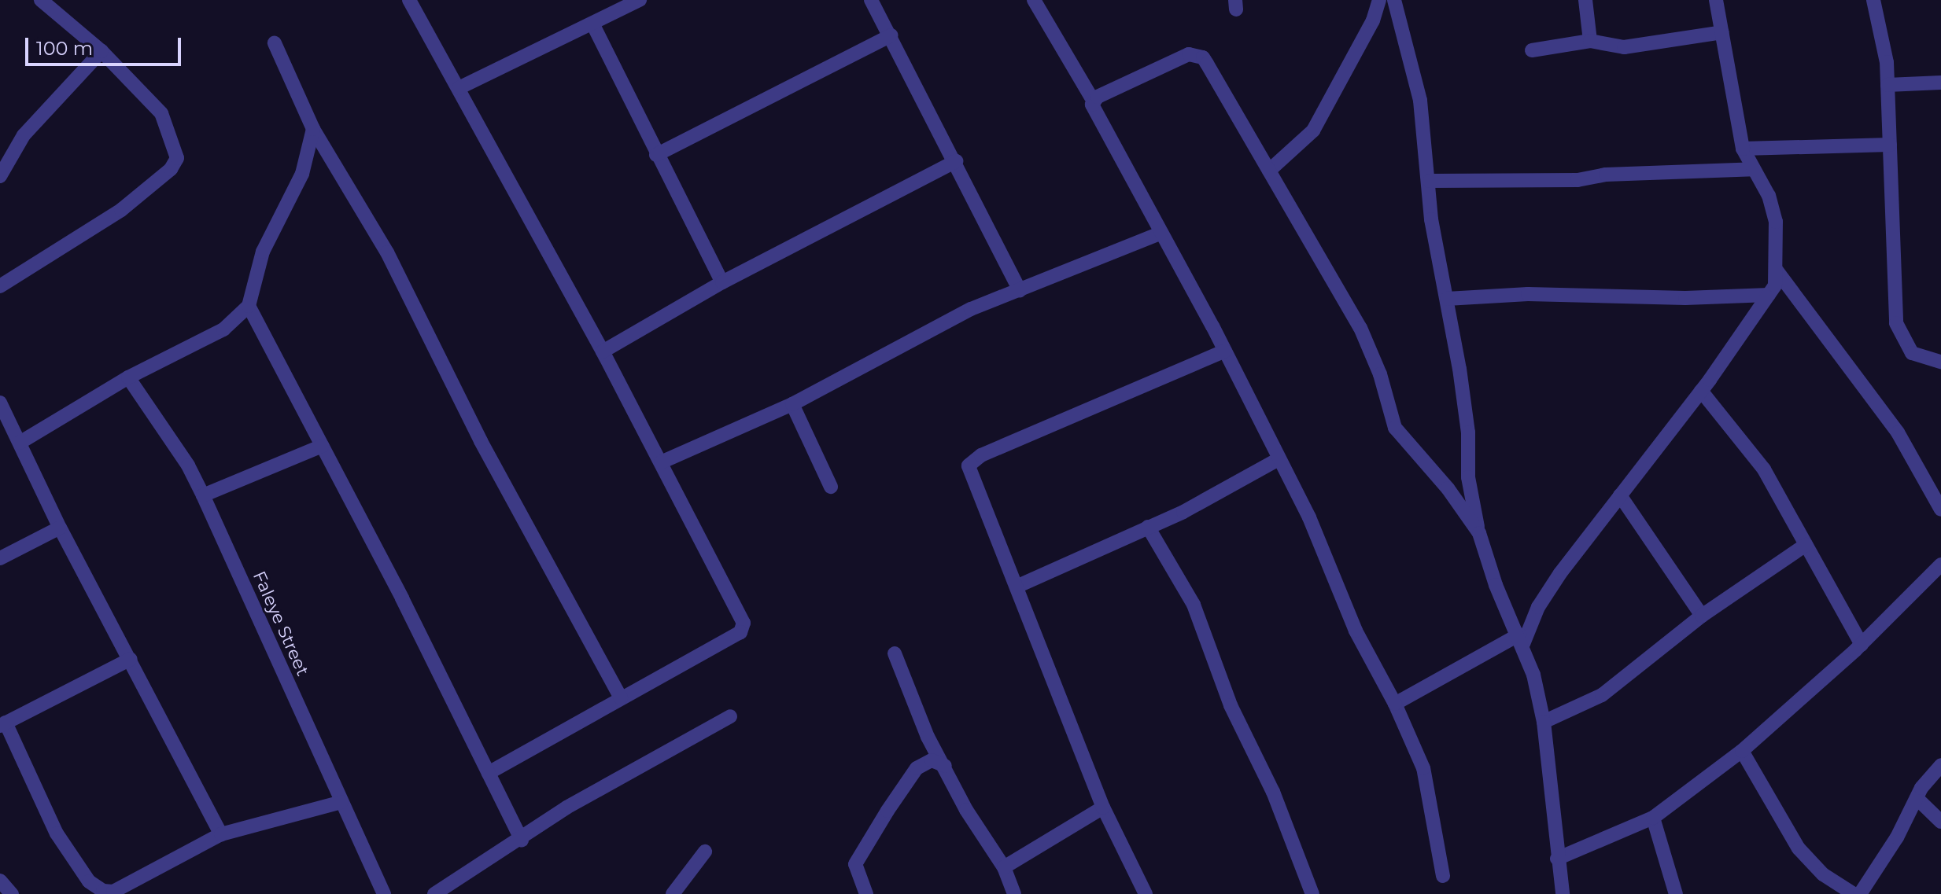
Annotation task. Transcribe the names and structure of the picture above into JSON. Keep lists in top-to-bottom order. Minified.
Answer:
{"streets":{"street":["Faleye Street"]},"scale_bar":"100 m"}
